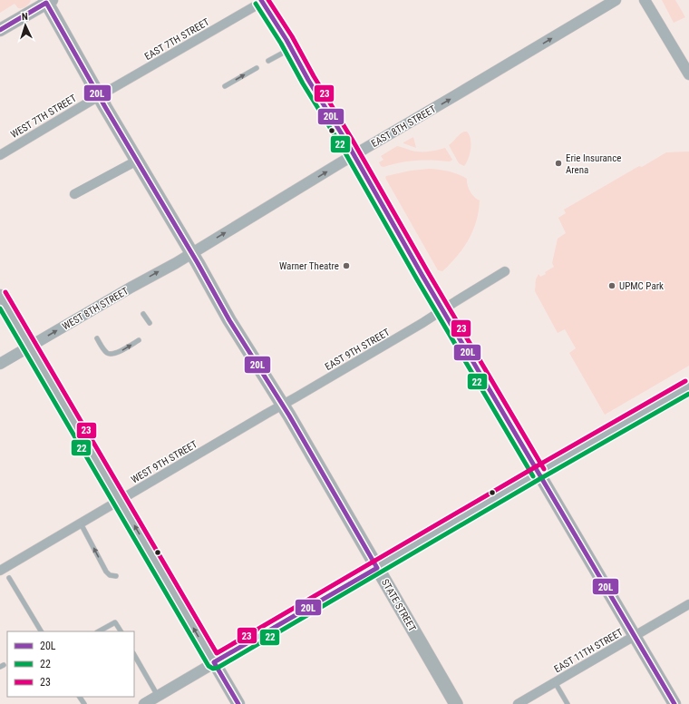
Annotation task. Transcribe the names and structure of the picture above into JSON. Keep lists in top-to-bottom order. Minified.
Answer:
{"streets":{"main road":["STATE STREET"],"street":["EAST 7TH STREET","WEST 7TH STREET","EAST 8TH STREET","WEST 8TH STREET","EAST 9TH STREET","WEST 9TH STREET","EAST 11TH STREET"]},"crossings":[["EAST 7TH STREET","WEST 7TH STREET"],["EAST 7TH STREET","STATE STREET"],["WEST 7TH STREET","STATE STREET"],["EAST 8TH STREET","WEST 8TH STREET"],["EAST 8TH STREET","STATE STREET"],["WEST 8TH STREET","STATE STREET"],["EAST 9TH STREET","WEST 9TH STREET"],["EAST 9TH STREET","STATE STREET"],["WEST 9TH STREET","STATE STREET"]],"one_way":["EAST 8TH STREET","WEST 8TH STREET"],"places":["Erie Insurance Arena","Warner Theatre","UPMC Park"],"lines":["transit line 20L","transit line 23","transit line 22"],"legend":["20L","22","23"],"north":"top"}
